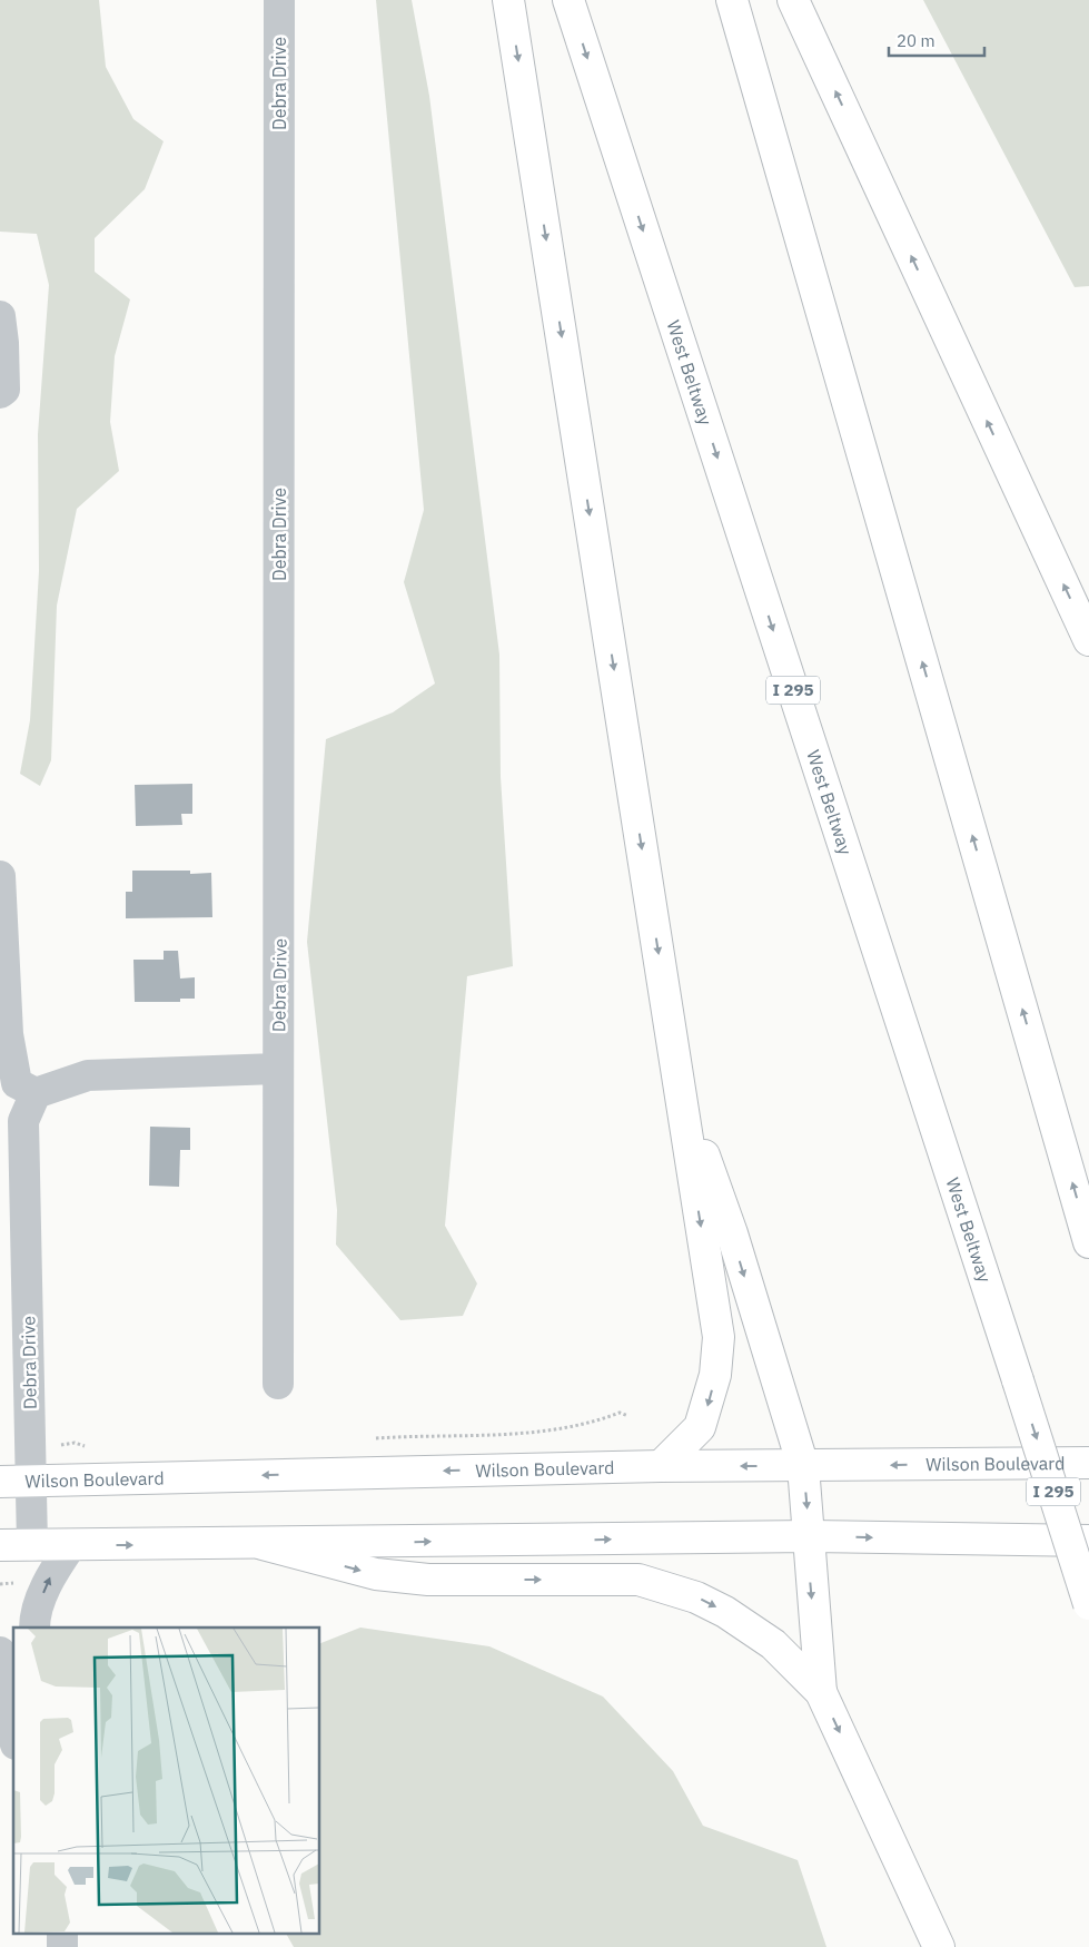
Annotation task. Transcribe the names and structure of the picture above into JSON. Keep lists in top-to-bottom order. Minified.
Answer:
{"streets":{"main road":["West Beltway","I 295","Wilson Boulevard"],"street":["Debra Drive"]},"crossings":[["Debra Drive","Wilson Boulevard"]],"scale_bar":"20 m"}
